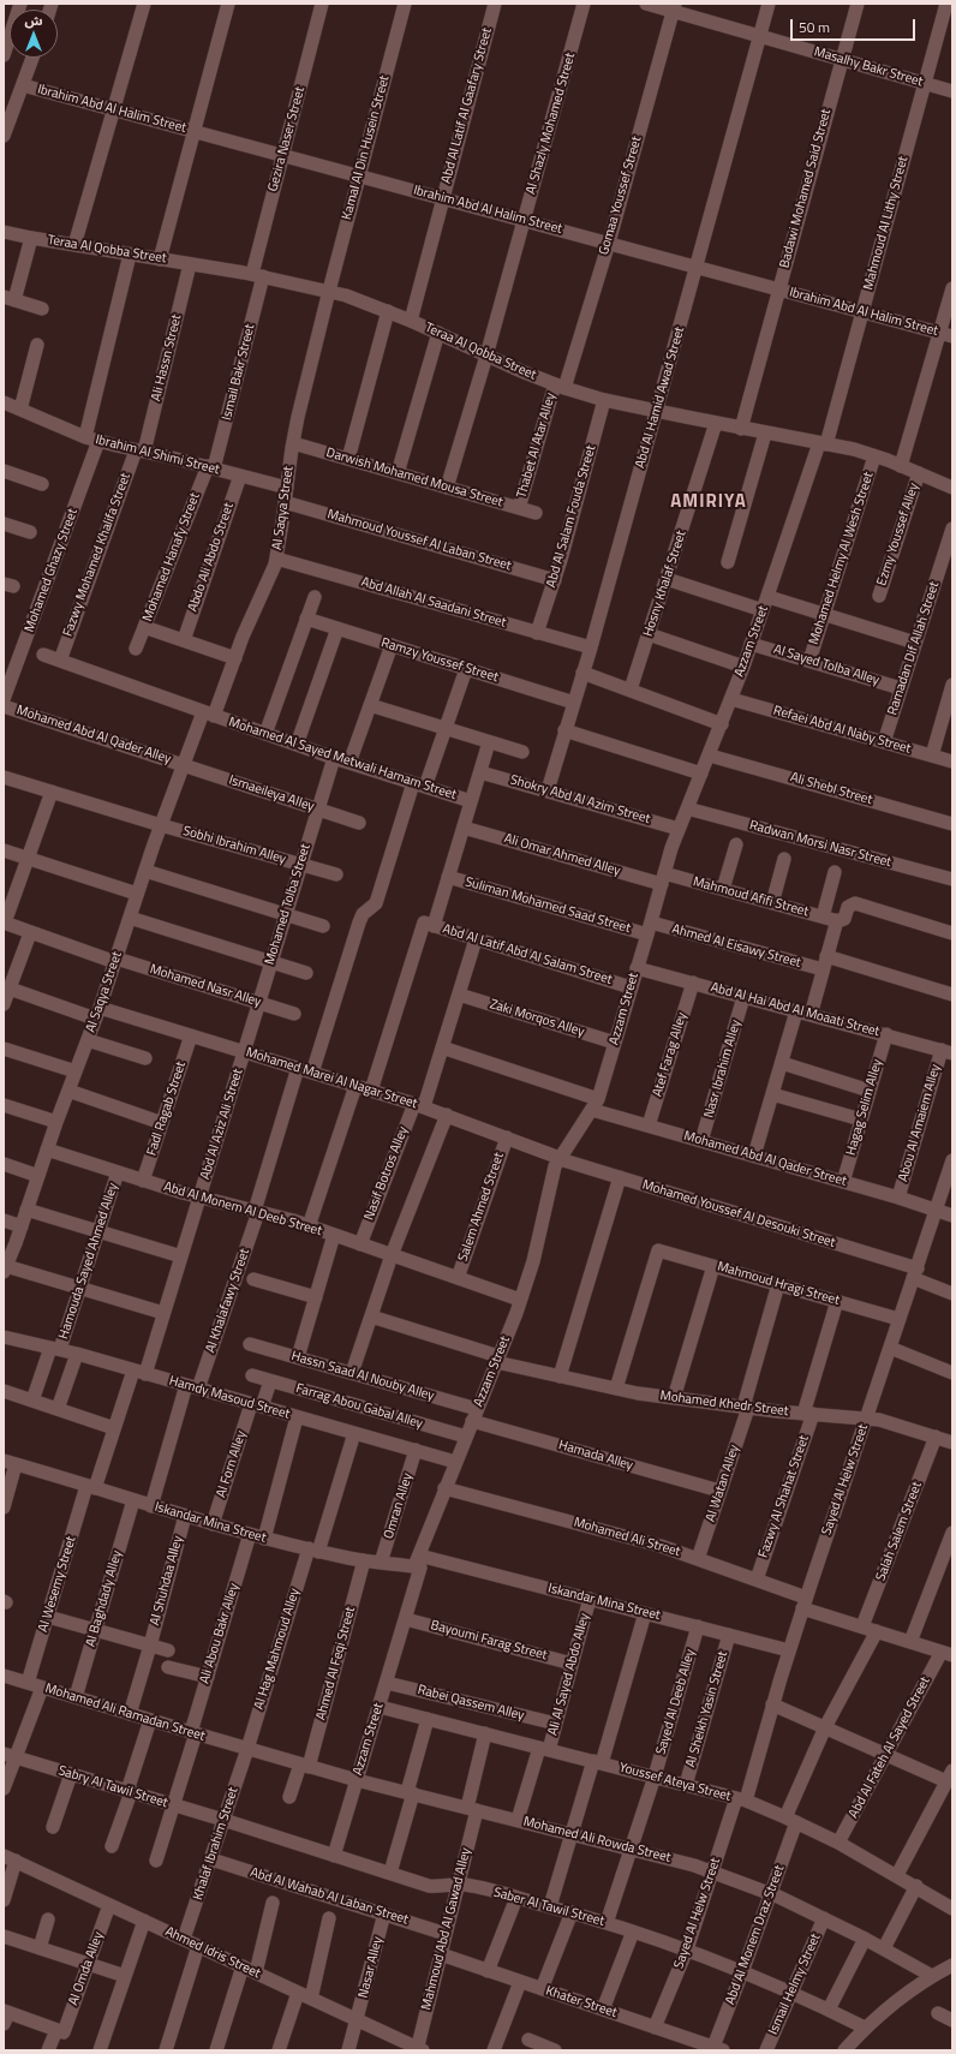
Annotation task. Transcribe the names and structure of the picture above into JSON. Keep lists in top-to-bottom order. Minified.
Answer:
{"streets":{"street":["Masalhy Bakr Street","Abd Al Latif Al Gaafary Street","Ibrahim Abd Al Halim Street","Al Shazly Mohamed Street","Gezira Naser Street","Kamal Al Din Husein Street","Badawi Mohamed Said Street","Gomaa Youssef Street","Mahmoud Al Lithy Street","Teraa Al Qobba Street","Ali Hassn Street","Ismail Bakr Street","Abd Al Hamid Awad Street","Thabet Al Atar Alley","Ibrahim Al Shimi Street","Darwish Mohamed Mousa Street","Al Saqya Street","Abd Al Salam Fouda Street","Ezmy Youssef Alley","Mahmoud Youssef Al Laban Street","Fazwy Mohamed Khalifa Street","Mohamed Hanafy Street","Abdo Ali Abdo Street","Mohamed Helmy Al Wesh Street","Mohamed Ghazy Street","Hosny Khalaf Street","Abd Allah Al Saadani Street","Azzam Street","Ramadan Dif Allah Street","Ramzy Youssef Street","Al Sayed Tolba Alley","Refaei Abd Al Naby Street","Mohamed Abd Al Qader Alley","Mohamed Al Sayed Metwali Hamam Street","Ali Shebl Street","Ismaeileya Alley","Shokry Abd Al Azim Street","Radwan Morsi Nasr Street","Sobhi Ibrahim Alley","Ali Omar Ahmed Alley","Mahmoud Afifi Street","Mohamed Tolba Street","Suliman Mohamed Saad Street","Ahmed Al Eisawy Street","Abd Al Latif Abd Al Salam Street","Mohamed Nasr Alley","Abd Al Hai Abd Al Moaati Street","Zaki Morqos Alley","Atef Farag Alley","Nasr Ibrahim Alley","Mohamed Marei Al Nagar Street","Hagag Selim Alley","Fadl Ragab Street","Abou Al Amaiem Alley","Abd Al Aziz Ali Street","Mohamed Abd Al Qader Street","Nasif Botros Alley","Salem Ahmed Street","Abd Al Monem Al Deeb Street","Mohamed Youssef Al Desouki Street","Hamouda Sayed Ahmed Alley","Mahmoud Hragi Street","Al Khalafawy Street","Hassn Saad Al Nouby Alley","Hamdy Masoud Street","Mohamed Khedr Street","Farrag Abou Gabal Alley","Hamada Alley","Al Forn Alley","Sayed Al Helw Street","Al Watan Alley","Fazwy Al Shahat Street","Omran Alley","Iskandar Mina Street","Salah Salem Street","Mohamed Ali Street","Al Shuhdaa Alley","Al Wesemy Street","Al Baghdady Alley","Ali Abou Bakr Alley","Bayoumi Farag Street","Al Hag Mahmoud Alley","Ahmed Al Feqi Street","Ali Al Sayed Abdo Alley","Sayed Al Deeb Alley","Rabei Qassem Alley","Al Sheikh Yasin Street","Mohamed Ali Ramadan Street","Abd Al Fateh Al Sayed Street","Youssef Ateya Street","Sabry Al Tawil Street","Mohamed Ali Rowda Street","Khalaf Ibrahim Street","Abd Al Wahab Al Laban Street","Saber Al Tawil Street","Mahmoud Abd Al Gawad Alley","Abd Al Monem Draz Street","Ahmed Idris Street","Nasar Alley","Al Omda Alley","Ismail Helmy Street","Khater Street"]},"crossings":[["Masalhy Bakr Street","Badawi Mohamed Said Street"],["Masalhy Bakr Street","Gomaa Youssef Street"],["Masalhy Bakr Street","Mahmoud Al Lithy Street"],["Masalhy Bakr Street","Abd Al Hamid Awad Street"],["Abd Al Latif Al Gaafary Street","Ibrahim Abd Al Halim Street"],["Abd Al Latif Al Gaafary Street","Teraa Al Qobba Street"],["Ibrahim Abd Al Halim Street","Al Shazly Mohamed Street"],["Ibrahim Abd Al Halim Street","Gezira Naser Street"],["Ibrahim Abd Al Halim Street","Kamal Al Din Husein Street"],["Ibrahim Abd Al Halim Street","Badawi Mohamed Said Street"],["Ibrahim Abd Al Halim Street","Gomaa Youssef Street"],["Ibrahim Abd Al Halim Street","Mahmoud Al Lithy Street"],["Ibrahim Abd Al Halim Street","Abd Al Hamid Awad Street"],["Al Shazly Mohamed Street","Teraa Al Qobba Street"],["Al Shazly Mohamed Street","Darwish Mohamed Mousa Street"],["Gezira Naser Street","Teraa Al Qobba Street"],["Gezira Naser Street","Ismail Bakr Street"],["Kamal Al Din Husein Street","Teraa Al Qobba Street"],["Kamal Al Din Husein Street","Al Saqya Street"],["Badawi Mohamed Said Street","Teraa Al Qobba Street"],["Gomaa Youssef Street","Teraa Al Qobba Street"],["Gomaa Youssef Street","Thabet Al Atar Alley"],["Mahmoud Al Lithy Street","Teraa Al Qobba Street"],["Mahmoud Al Lithy Street","Azzam Street"],["Teraa Al Qobba Street","Ali Hassn Street"],["Teraa Al Qobba Street","Ismail Bakr Street"],["Teraa Al Qobba Street","Abd Al Hamid Awad Street"],["Teraa Al Qobba Street","Thabet Al Atar Alley"],["Teraa Al Qobba Street","Al Saqya Street"],["Teraa Al Qobba Street","Abd Al Salam Fouda Street"],["Teraa Al Qobba Street","Ezmy Youssef Alley"],["Teraa Al Qobba Street","Mohamed Helmy Al Wesh Street"],["Teraa Al Qobba Street","Hosny Khalaf Street"],["Teraa Al Qobba Street","Azzam Street"],["Ali Hassn Street","Ibrahim Al Shimi Street"],["Ali Hassn Street","Fazwy Mohamed Khalifa Street"],["Ismail Bakr Street","Ibrahim Al Shimi Street"],["Ismail Bakr Street","Mohamed Hanafy Street"],["Abd Al Hamid Awad Street","Abd Allah Al Saadani Street"],["Abd Al Hamid Awad Street","Ramzy Youssef Street"],["Abd Al Hamid Awad Street","Shokry Abd Al Azim Street"],["Thabet Al Atar Alley","Darwish Mohamed Mousa Street"],["Ibrahim Al Shimi Street","Al Saqya Street"],["Ibrahim Al Shimi Street","Fazwy Mohamed Khalifa Street"],["Ibrahim Al Shimi Street","Mohamed Hanafy Street"],["Ibrahim Al Shimi Street","Abdo Ali Abdo Street"],["Ibrahim Al Shimi Street","Mohamed Ghazy Street"],["Darwish Mohamed Mousa Street","Al Saqya Street"],["Al Saqya Street","Mahmoud Youssef Al Laban Street"],["Al Saqya Street","Abd Allah Al Saadani Street"],["Al Saqya Street","Mohamed Abd Al Qader Alley"],["Al Saqya Street","Mohamed Al Sayed Metwali Hamam Street"],["Al Saqya Street","Ismaeileya Alley"],["Al Saqya Street","Sobhi Ibrahim Alley"],["Al Saqya Street","Mohamed Nasr Alley"],["Al Saqya Street","Mohamed Marei Al Nagar Street"],["Al Saqya Street","Abd Al Monem Al Deeb Street"],["Abd Al Salam Fouda Street","Mahmoud Youssef Al Laban Street"],["Abd Al Salam Fouda Street","Abd Allah Al Saadani Street"],["Fazwy Mohamed Khalifa Street","Mohamed Al Sayed Metwali Hamam Street"],["Mohamed Helmy Al Wesh Street","Al Sayed Tolba Alley"],["Azzam Street","Al Sayed Tolba Alley"],["Azzam Street","Refaei Abd Al Naby Street"],["Azzam Street","Ali Shebl Street"],["Azzam Street","Shokry Abd Al Azim Street"],["Azzam Street","Radwan Morsi Nasr Street"],["Azzam Street","Ali Omar Ahmed Alley"],["Azzam Street","Mahmoud Afifi Street"],["Azzam Street","Suliman Mohamed Saad Street"],["Azzam Street","Ahmed Al Eisawy Street"],["Azzam Street","Abd Al Latif Abd Al Salam Street"],["Azzam Street","Abd Al Hai Abd Al Moaati Street"],["Azzam Street","Zaki Morqos Alley"],["Azzam Street","Mohamed Marei Al Nagar Street"],["Azzam Street","Mohamed Abd Al Qader Street"],["Azzam Street","Abd Al Monem Al Deeb Street"],["Azzam Street","Mohamed Youssef Al Desouki Street"],["Azzam Street","Hassn Saad Al Nouby Alley"],["Azzam Street","Hamdy Masoud Street"],["Azzam Street","Mohamed Khedr Street"],["Azzam Street","Farrag Abou Gabal Alley"],["Azzam Street","Hamada Alley"],["Azzam Street","Iskandar Mina Street"],["Azzam Street","Mohamed Ali Street"],["Azzam Street","Bayoumi Farag Street"],["Azzam Street","Rabei Qassem Alley"],["Azzam Street","Youssef Ateya Street"],["Azzam Street","Mohamed Ali Rowda Street"],["Azzam Street","Saber Al Tawil Street"],["Ramadan Dif Allah Street","Al Sayed Tolba Alley"],["Ramadan Dif Allah Street","Refaei Abd Al Naby Street"],["Mohamed Abd Al Qader Alley","Ismaeileya Alley"],["Mohamed Al Sayed Metwali Hamam Street","Mohamed Tolba Street"],["Ismaeileya Alley","Mohamed Tolba Street"],["Sobhi Ibrahim Alley","Mohamed Tolba Street"],["Ali Omar Ahmed Alley","Mahmoud Afifi Street"],["Mohamed Tolba Street","Mohamed Nasr Alley"],["Mohamed Tolba Street","Mohamed Marei Al Nagar Street"],["Mohamed Tolba Street","Abd Al Aziz Ali Street"],["Suliman Mohamed Saad Street","Ahmed Al Eisawy Street"],["Abd Al Latif Abd Al Salam Street","Nasif Botros Alley"],["Abd Al Hai Abd Al Moaati Street","Atef Farag Alley"],["Abd Al Hai Abd Al Moaati Street","Nasr Ibrahim Alley"],["Abd Al Hai Abd Al Moaati Street","Hagag Selim Alley"],["Abd Al Hai Abd Al Moaati Street","Abou Al Amaiem Alley"],["Zaki Morqos Alley","Nasif Botros Alley"],["Atef Farag Alley","Mohamed Abd Al Qader Street"],["Nasr Ibrahim Alley","Mohamed Abd Al Qader Street"],["Mohamed Marei Al Nagar Street","Fadl Ragab Street"],["Mohamed Marei Al Nagar Street","Abd Al Aziz Ali Street"],["Mohamed Marei Al Nagar Street","Nasif Botros Alley"],["Mohamed Marei Al Nagar Street","Salem Ahmed Street"],["Mohamed Marei Al Nagar Street","Mohamed Youssef Al Desouki Street"],["Mohamed Marei Al Nagar Street","Al Khalafawy Street"],["Hagag Selim Alley","Mohamed Abd Al Qader Street"],["Fadl Ragab Street","Abd Al Monem Al Deeb Street"],["Abou Al Amaiem Alley","Mohamed Abd Al Qader Street"],["Abd Al Aziz Ali Street","Abd Al Monem Al Deeb Street"],["Abd Al Aziz Ali Street","Hamdy Masoud Street"],["Abd Al Aziz Ali Street","Al Wesemy Street"],["Mohamed Abd Al Qader Street","Nasif Botros Alley"],["Mohamed Abd Al Qader Street","Sayed Al Helw Street"],["Nasif Botros Alley","Abd Al Monem Al Deeb Street"],["Salem Ahmed Street","Abd Al Monem Al Deeb Street"],["Abd Al Monem Al Deeb Street","Hamouda Sayed Ahmed Alley"],["Abd Al Monem Al Deeb Street","Al Khalafawy Street"],["Mohamed Youssef Al Desouki Street","Sayed Al Helw Street"],["Hamouda Sayed Ahmed Alley","Hamdy Masoud Street"],["Mahmoud Hragi Street","Mohamed Khedr Street"],["Mahmoud Hragi Street","Sayed Al Helw Street"],["Mahmoud Hragi Street","Al Watan Alley"],["Mahmoud Hragi Street","Fazwy Al Shahat Street"],["Al Khalafawy Street","Hamdy Masoud Street"],["Al Khalafawy Street","Iskandar Mina Street"],["Hamdy Masoud Street","Al Forn Alley"],["Hamdy Masoud Street","Omran Alley"],["Hamdy Masoud Street","Al Wesemy Street"],["Hamdy Masoud Street","Al Hag Mahmoud Alley"],["Mohamed Khedr Street","Sayed Al Helw Street"],["Mohamed Khedr Street","Al Watan Alley"],["Mohamed Khedr Street","Fazwy Al Shahat Street"],["Mohamed Khedr Street","Salah Salem Street"],["Farrag Abou Gabal Alley","Al Forn Alley"],["Hamada Alley","Al Watan Alley"],["Al Forn Alley","Iskandar Mina Street"],["Sayed Al Helw Street","Iskandar Mina Street"],["Sayed Al Helw Street","Mohamed Ali Street"],["Sayed Al Helw Street","Youssef Ateya Street"],["Sayed Al Helw Street","Mohamed Ali Rowda Street"],["Sayed Al Helw Street","Saber Al Tawil Street"],["Sayed Al Helw Street","Khater Street"],["Al Watan Alley","Mohamed Ali Street"],["Fazwy Al Shahat Street","Mohamed Ali Street"],["Omran Alley","Iskandar Mina Street"],["Iskandar Mina Street","Al Shuhdaa Alley"],["Iskandar Mina Street","Al Wesemy Street"],["Iskandar Mina Street","Al Baghdady Alley"],["Iskandar Mina Street","Ali Abou Bakr Alley"],["Iskandar Mina Street","Al Hag Mahmoud Alley"],["Iskandar Mina Street","Ahmed Al Feqi Street"],["Iskandar Mina Street","Ali Al Sayed Abdo Alley"],["Iskandar Mina Street","Sayed Al Deeb Alley"],["Iskandar Mina Street","Al Sheikh Yasin Street"],["Salah Salem Street","Mohamed Ali Street"],["Mohamed Ali Street","Abd Al Fateh Al Sayed Street"],["Mohamed Ali Street","Abd Al Monem Draz Street"],["Al Shuhdaa Alley","Mohamed Ali Ramadan Street"],["Al Wesemy Street","Mohamed Ali Ramadan Street"],["Al Baghdady Alley","Mohamed Ali Ramadan Street"],["Ali Abou Bakr Alley","Mohamed Ali Ramadan Street"],["Ali Abou Bakr Alley","Sabry Al Tawil Street"],["Bayoumi Farag Street","Ali Al Sayed Abdo Alley"],["Al Hag Mahmoud Alley","Mohamed Ali Ramadan Street"],["Al Hag Mahmoud Alley","Mohamed Ali Rowda Street"],["Al Hag Mahmoud Alley","Khalaf Ibrahim Street"],["Ahmed Al Feqi Street","Mohamed Ali Rowda Street"],["Ali Al Sayed Abdo Alley","Rabei Qassem Alley"],["Ali Al Sayed Abdo Alley","Youssef Ateya Street"],["Ali Al Sayed Abdo Alley","Mohamed Ali Rowda Street"],["Sayed Al Deeb Alley","Youssef Ateya Street"],["Sayed Al Deeb Alley","Mohamed Ali Rowda Street"],["Sayed Al Deeb Alley","Saber Al Tawil Street"],["Al Sheikh Yasin Street","Youssef Ateya Street"],["Mohamed Ali Ramadan Street","Mohamed Ali Rowda Street"],["Mohamed Ali Ramadan Street","Khalaf Ibrahim Street"],["Abd Al Fateh Al Sayed Street","Youssef Ateya Street"],["Youssef Ateya Street","Mahmoud Abd Al Gawad Alley"],["Youssef Ateya Street","Abd Al Monem Draz Street"],["Sabry Al Tawil Street","Khalaf Ibrahim Street"],["Sabry Al Tawil Street","Saber Al Tawil Street"],["Mohamed Ali Rowda Street","Khalaf Ibrahim Street"],["Mohamed Ali Rowda Street","Mahmoud Abd Al Gawad Alley"],["Mohamed Ali Rowda Street","Abd Al Monem Draz Street"],["Mohamed Ali Rowda Street","Ismail Helmy Street"],["Khalaf Ibrahim Street","Abd Al Wahab Al Laban Street"],["Khalaf Ibrahim Street","Saber Al Tawil Street"],["Khalaf Ibrahim Street","Ahmed Idris Street"],["Abd Al Wahab Al Laban Street","Mahmoud Abd Al Gawad Alley"],["Abd Al Wahab Al Laban Street","Nasar Alley"],["Saber Al Tawil Street","Mahmoud Abd Al Gawad Alley"],["Saber Al Tawil Street","Abd Al Monem Draz Street"],["Saber Al Tawil Street","Ismail Helmy Street"],["Mahmoud Abd Al Gawad Alley","Ahmed Idris Street"],["Mahmoud Abd Al Gawad Alley","Khater Street"],["Abd Al Monem Draz Street","Khater Street"],["Ahmed Idris Street","Nasar Alley"],["Ahmed Idris Street","Al Omda Alley"]],"districts":["AMIRIYA"],"scale_bar":"50 m","north":"top"}
